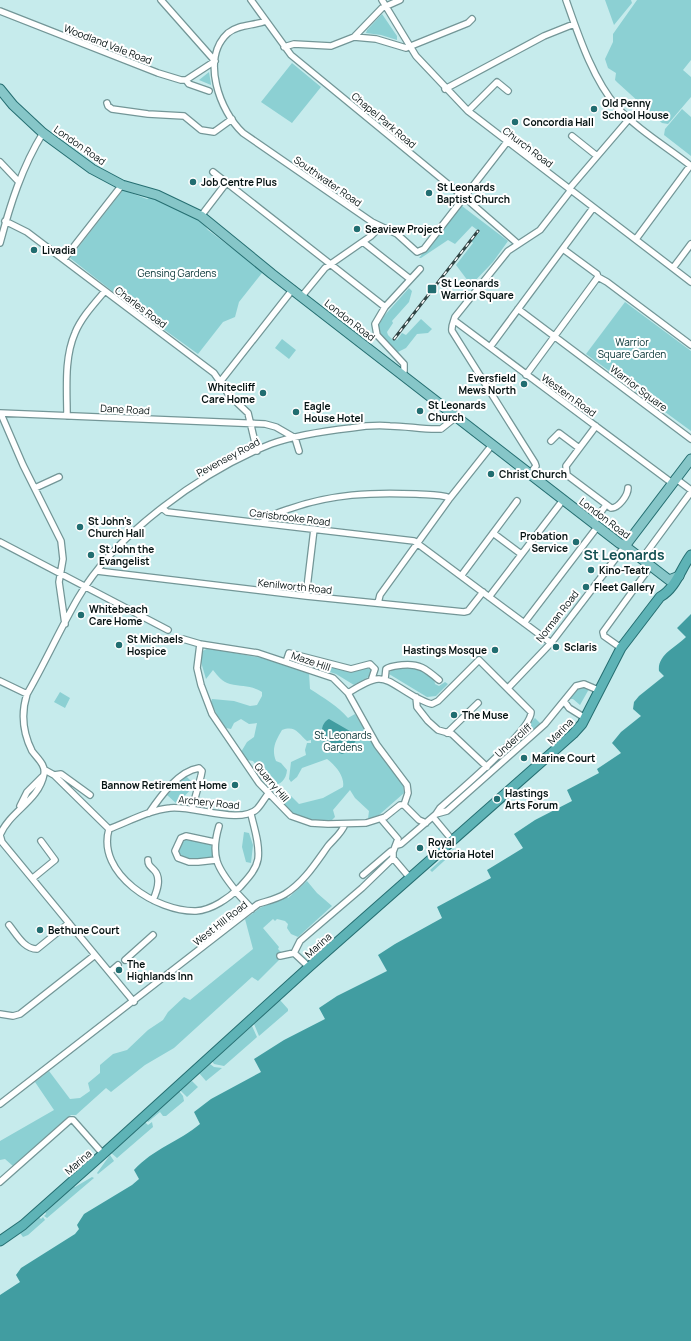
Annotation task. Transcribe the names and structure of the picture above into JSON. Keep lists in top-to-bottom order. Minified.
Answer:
{"streets":{"highway":["Marina"],"main road":["London Road","Norman Road"],"street":["Woodland Vale Road","Chapel Park Road","Church Road","Southwater Road","Charles Road","Warrior Square","Western Road","Dane Road","Pevensey Road","Carisbrooke Road","Kenilworth Road","Maze Hill","Undercliff","Quarry Hill","Archery Road","West Hill Road"]},"crossings":[["Chapel Park Road","Southwater Road"],["London Road","Pevensey Road"],["London Road","Norman Road"],["Charles Road","Dane Road"],["Charles Road","Pevensey Road"],["Western Road","Norman Road"],["Pevensey Road","Carisbrooke Road"],["Pevensey Road","Kenilworth Road"],["Maze Hill","Quarry Hill"],["Marina","Undercliff"],["Quarry Hill","Archery Road"],["Quarry Hill","West Hill Road"]],"districts":["St Leonards"],"parks":["Gensing Gardens","Warrior Square Garden","St. Leonards Gardens"],"places":{"other":["Old Penny School House","Concordia Hall","Job Centre Plus","St Leonards Baptist Church","Seaview Project","Livadia","Eversfield Mews North","Whitecliff Care Home","St Leonards Church","Eagle House Hotel","Christ Church","St John's Church Hall","Probation Service","St John the Evangelist","Kino-Teatr","Fleet Gallery","Whitebeach Care Home","St Michaels Hospice","Sclaris","Hastings Mosque","The Muse","Marine Court","Bannow Retirement Home","Hastings Arts Forum","Royal Victoria Hotel","Bethune Court","The Highlands Inn"],"transit":["St Leonards Warrior Square"]}}
